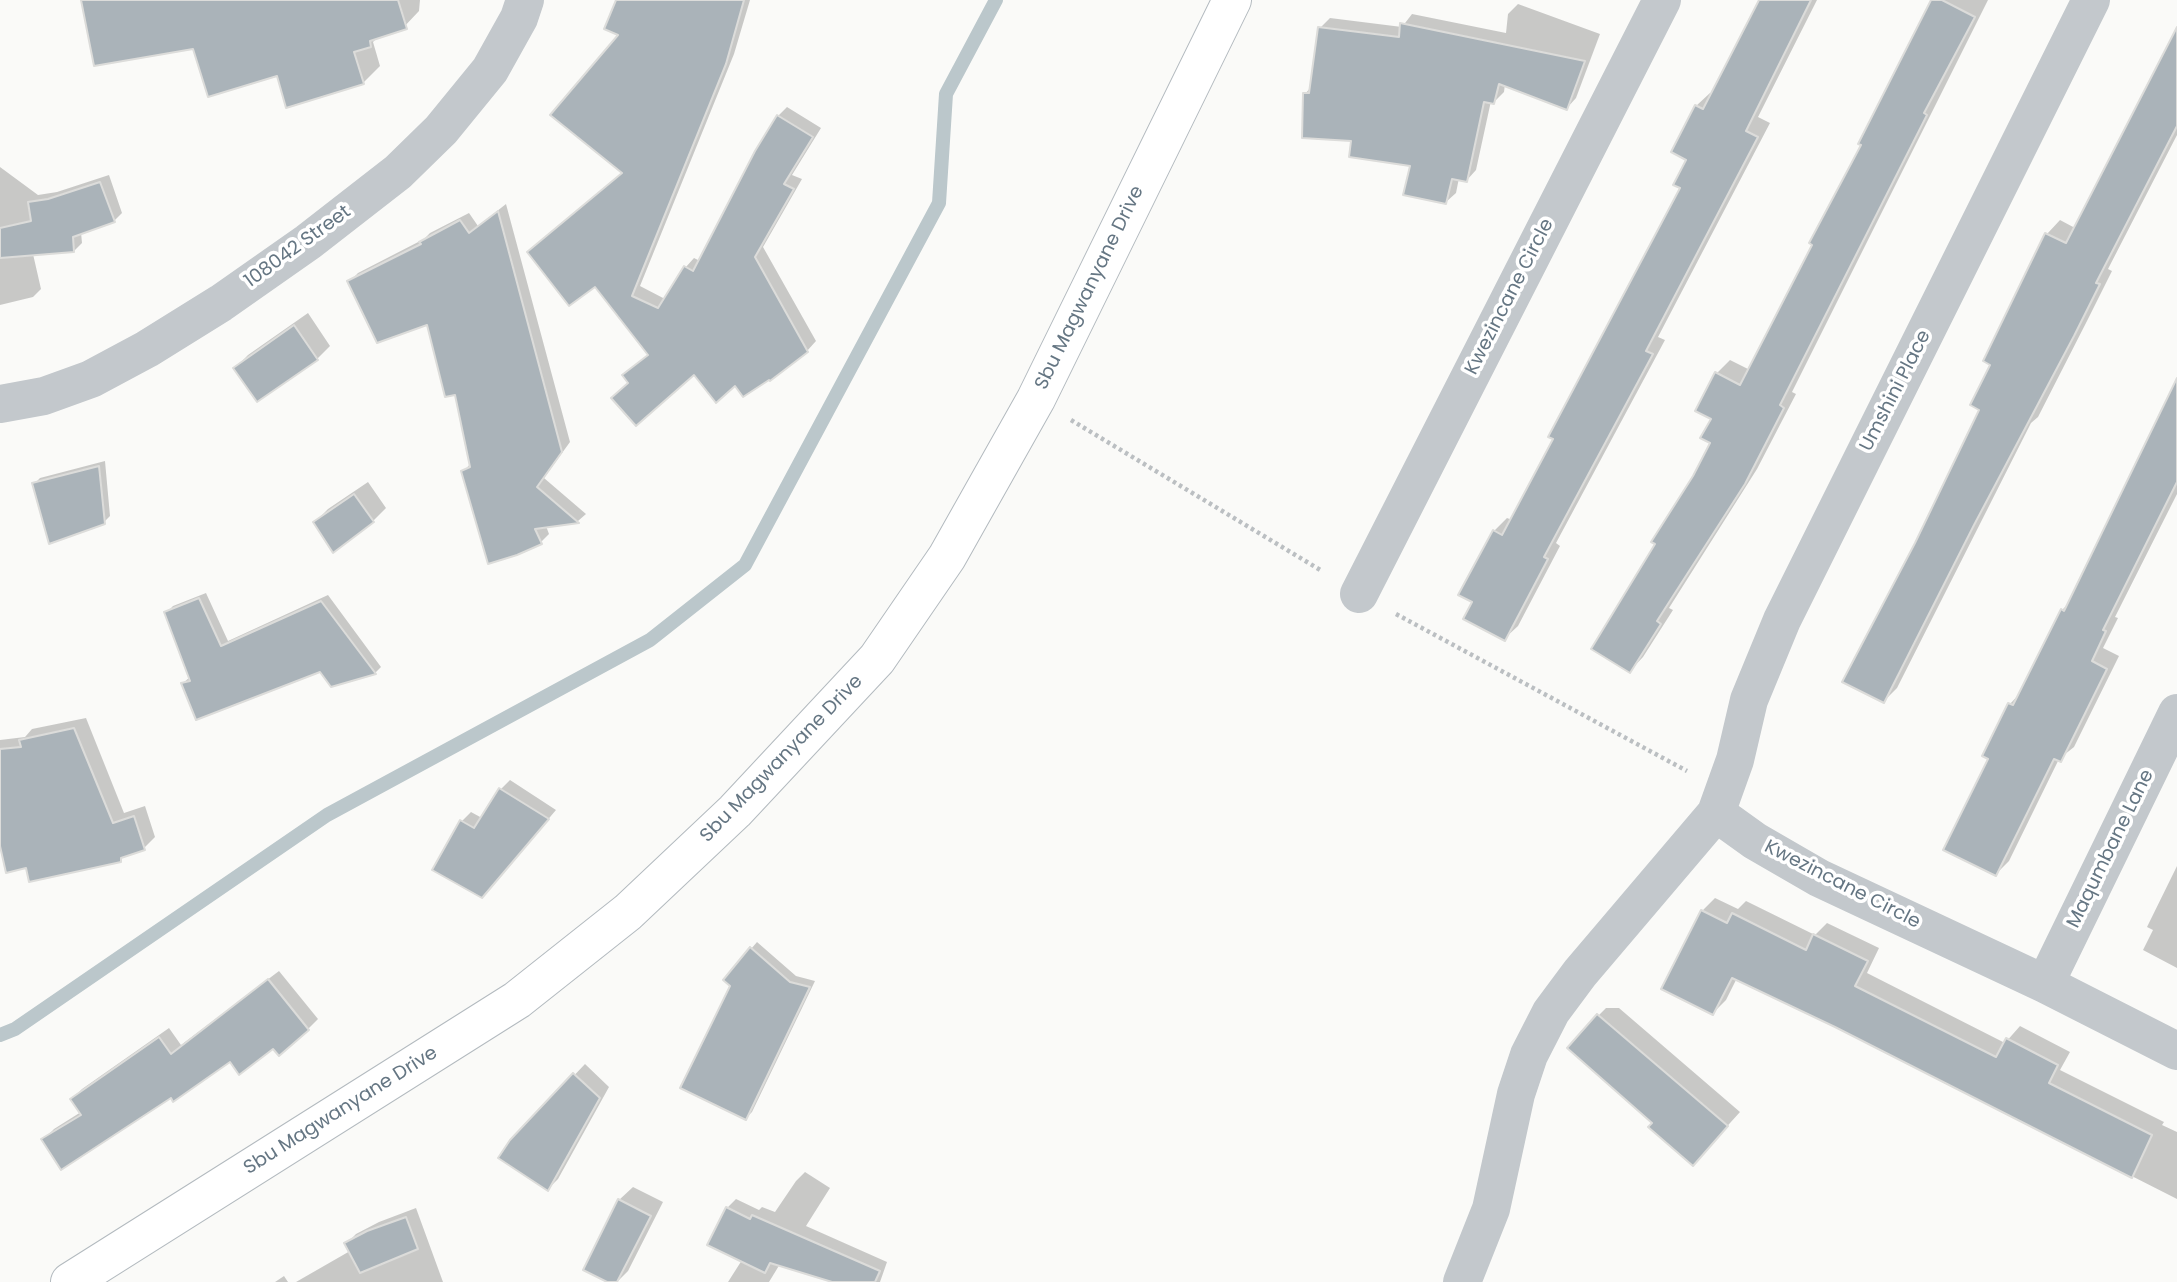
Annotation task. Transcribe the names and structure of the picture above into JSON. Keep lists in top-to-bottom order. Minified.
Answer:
{"streets":{"main road":["Sbu Magwanyane Drive"],"street":["108042 Street","Kwezincane Circle","Umshini Place","Maqumbane Lane"]},"crossings":[["Kwezincane Circle","Umshini Place"],["Kwezincane Circle","Maqumbane Lane"]]}
